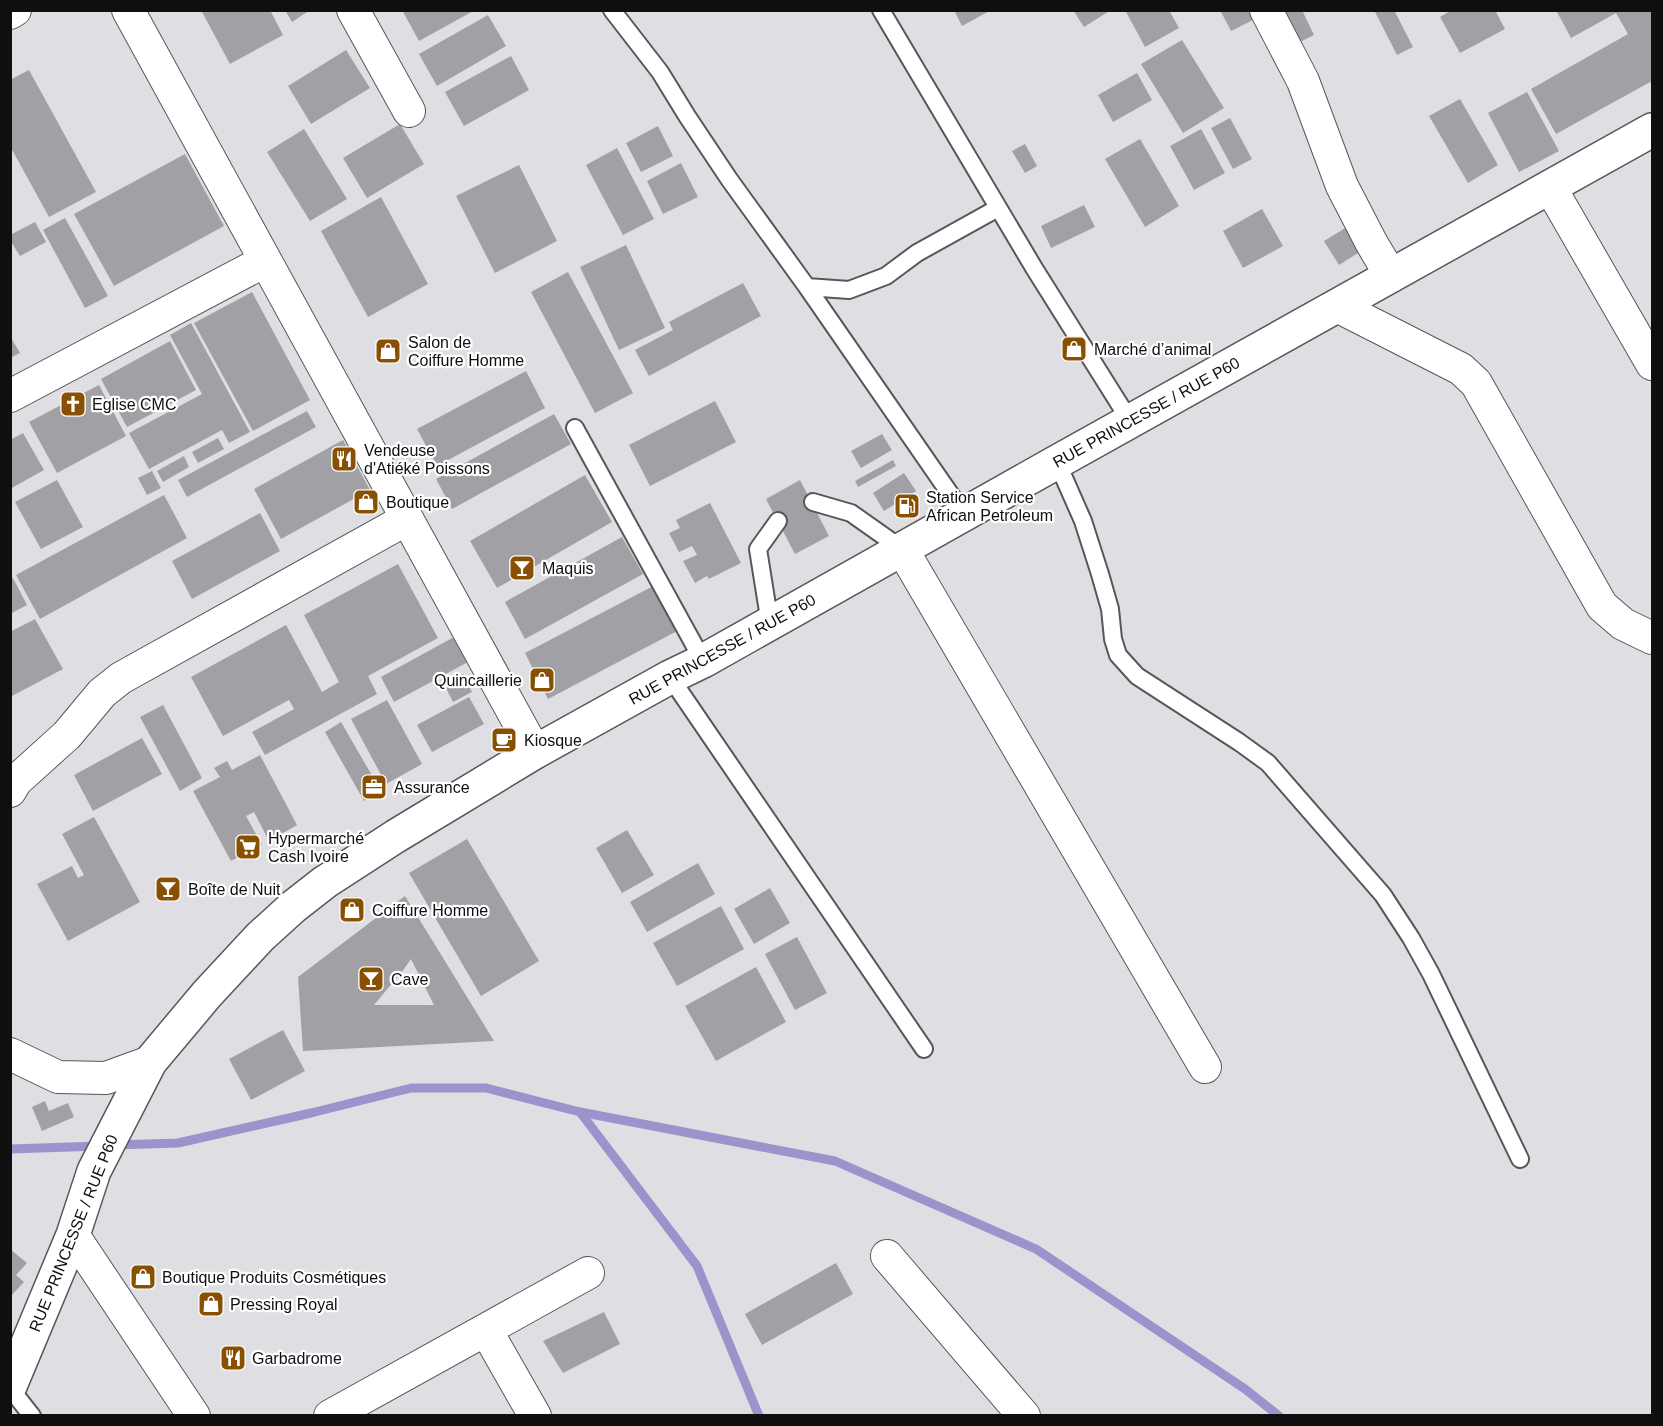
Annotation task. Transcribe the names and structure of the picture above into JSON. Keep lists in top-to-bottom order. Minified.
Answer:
{"streets":{"street":["RUE PRINCESSE / RUE P60"]},"places":{"shop":["Marché d’animal","Salon de Coiffure Homme","Boutique","Quincaillerie","Coiffure Homme","Boutique Produits Cosmétiques","Pressing Royal"],"church":["Eglise CMC"],"restaurant":["Vendeuse d'Atiéké Poissons","Garbadrome"],"fuel station":["Station Service African Petroleum"],"bar":["Maquis","Boîte de Nuit","Cave"],"cafe":["Kiosque"],"office":["Assurance"],"supermarket":["Hypermarché Cash Ivoire"]}}
